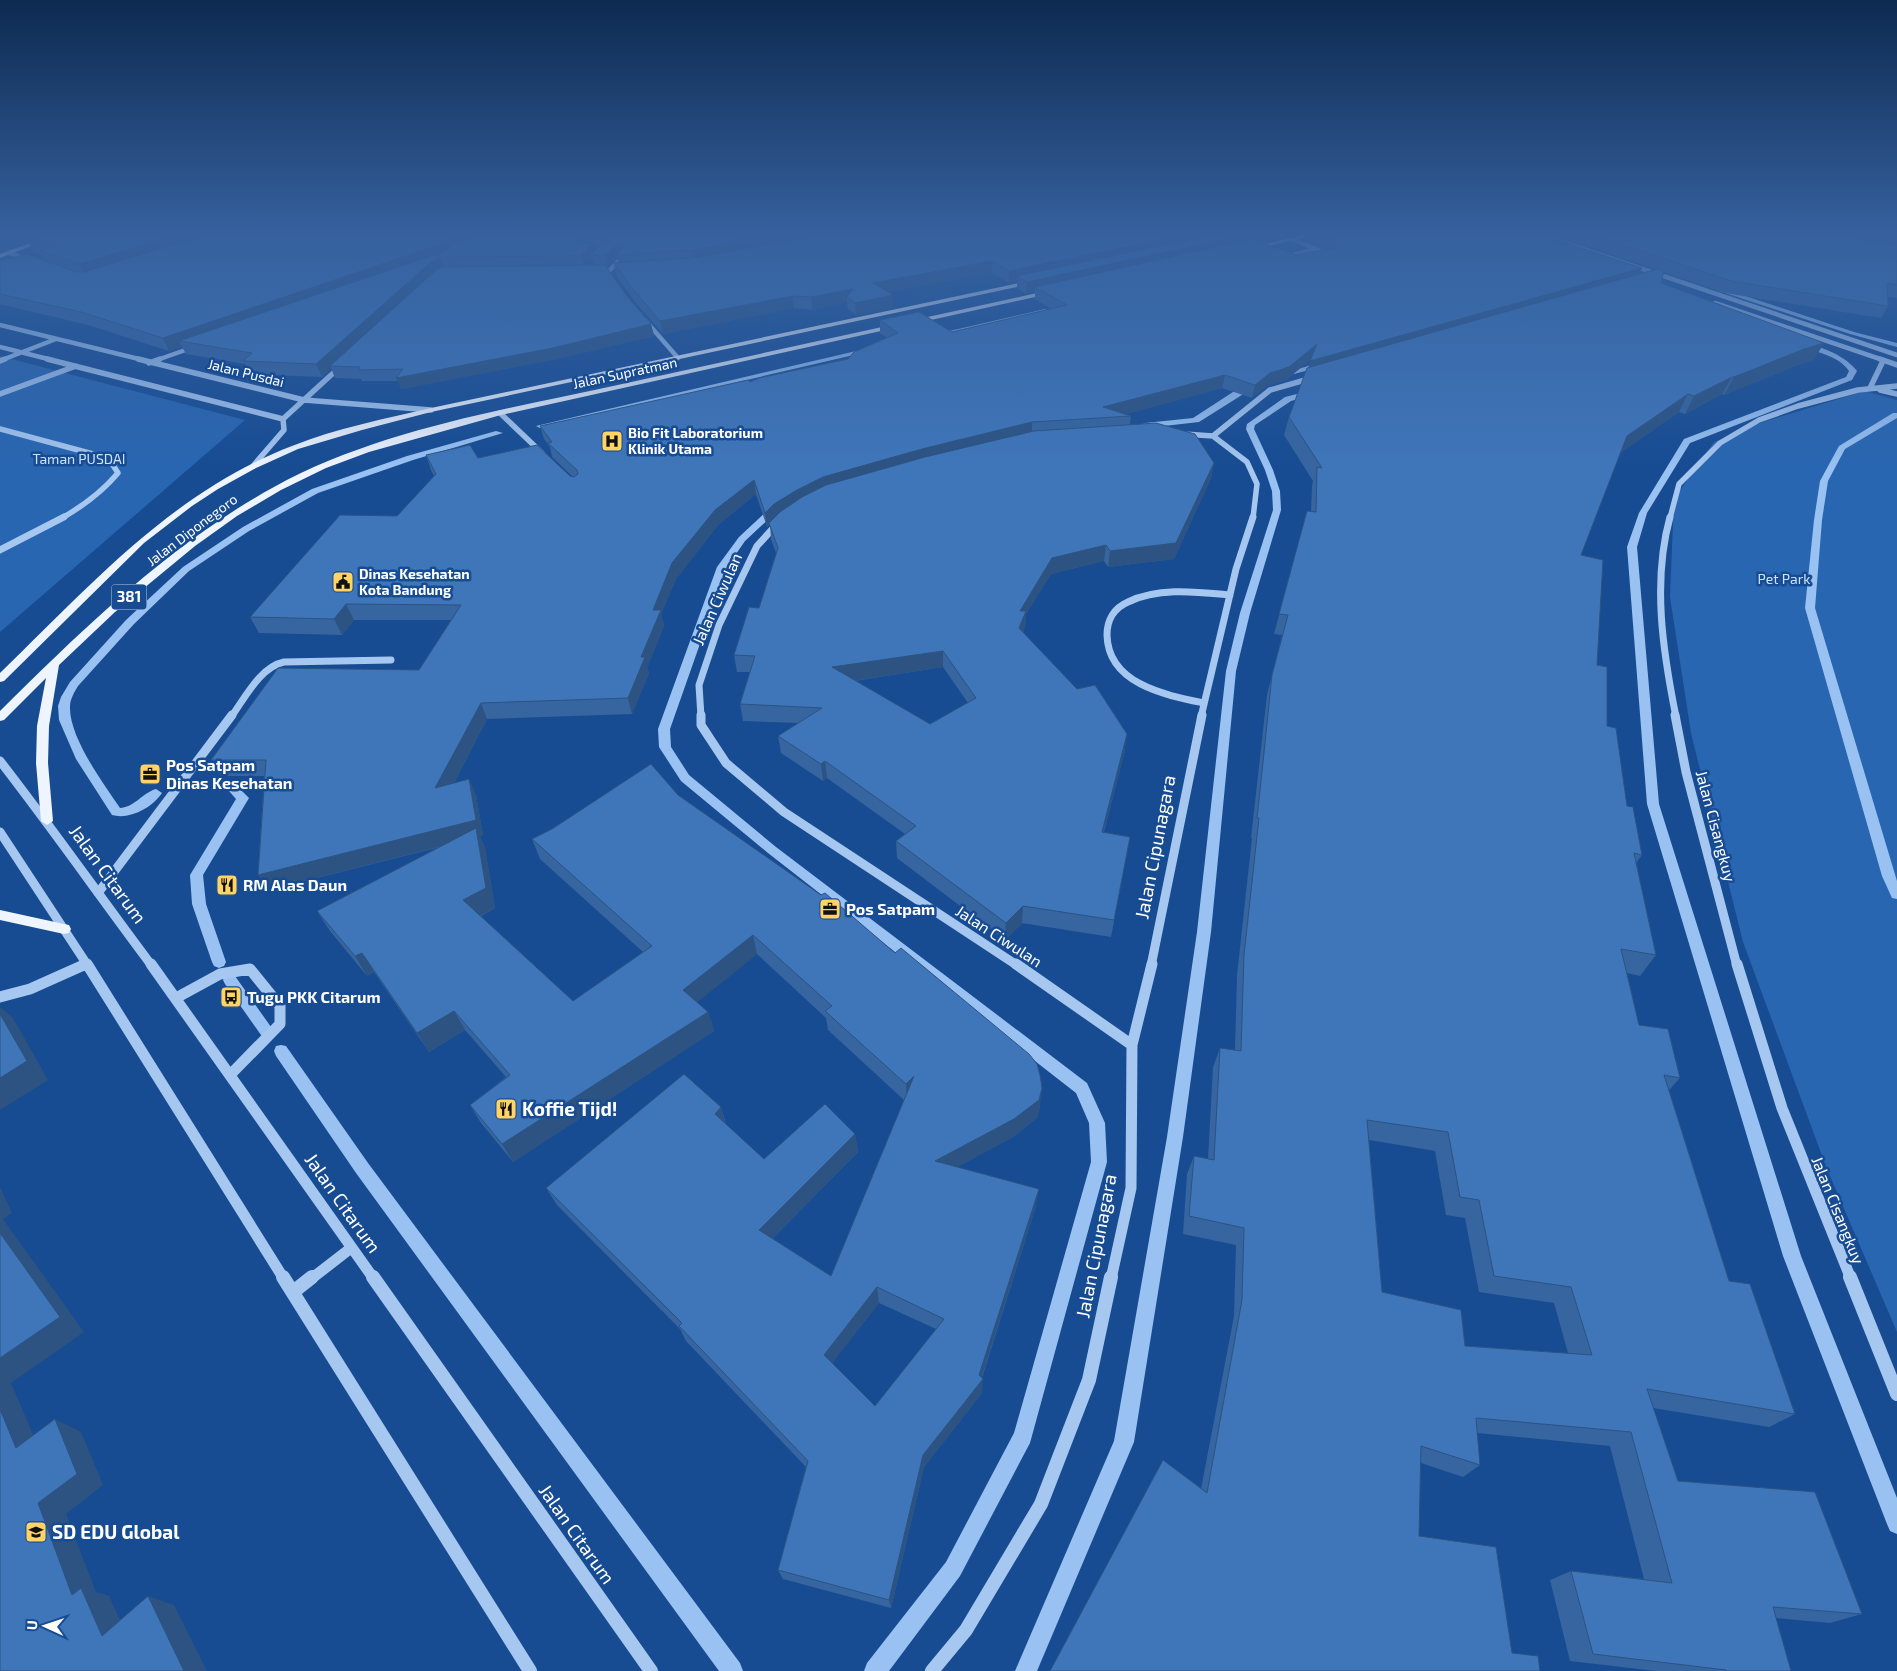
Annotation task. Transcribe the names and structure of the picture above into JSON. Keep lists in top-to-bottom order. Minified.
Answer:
{"streets":{"main road":["Jalan Supratman","Jalan Diponegoro","381"],"street":["Jalan Pusdai","Jalan Ciwulan","Jalan Cisangkuy","Jalan Cipunagara","Jalan Citarum"]},"crossings":[["Jalan Pusdai","Jalan Supratman"],["Jalan Supratman","Jalan Diponegoro"],["Jalan Ciwulan","Jalan Cipunagara"]],"parks":["Taman PUSDAI","Pet Park"],"places":{"hospital":["Bio Fit Laboratorium Klinik Utama"],"public building":["Dinas Kesehatan Kota Bandung"],"office":["Pos Satpam Dinas Kesehatan","Pos Satpam"],"restaurant":["RM Alas Daun","Koffie Tijd!"],"bus stop":["Tugu PKK Citarum"],"school or university":["SD EDU Global"]},"north":"left"}
